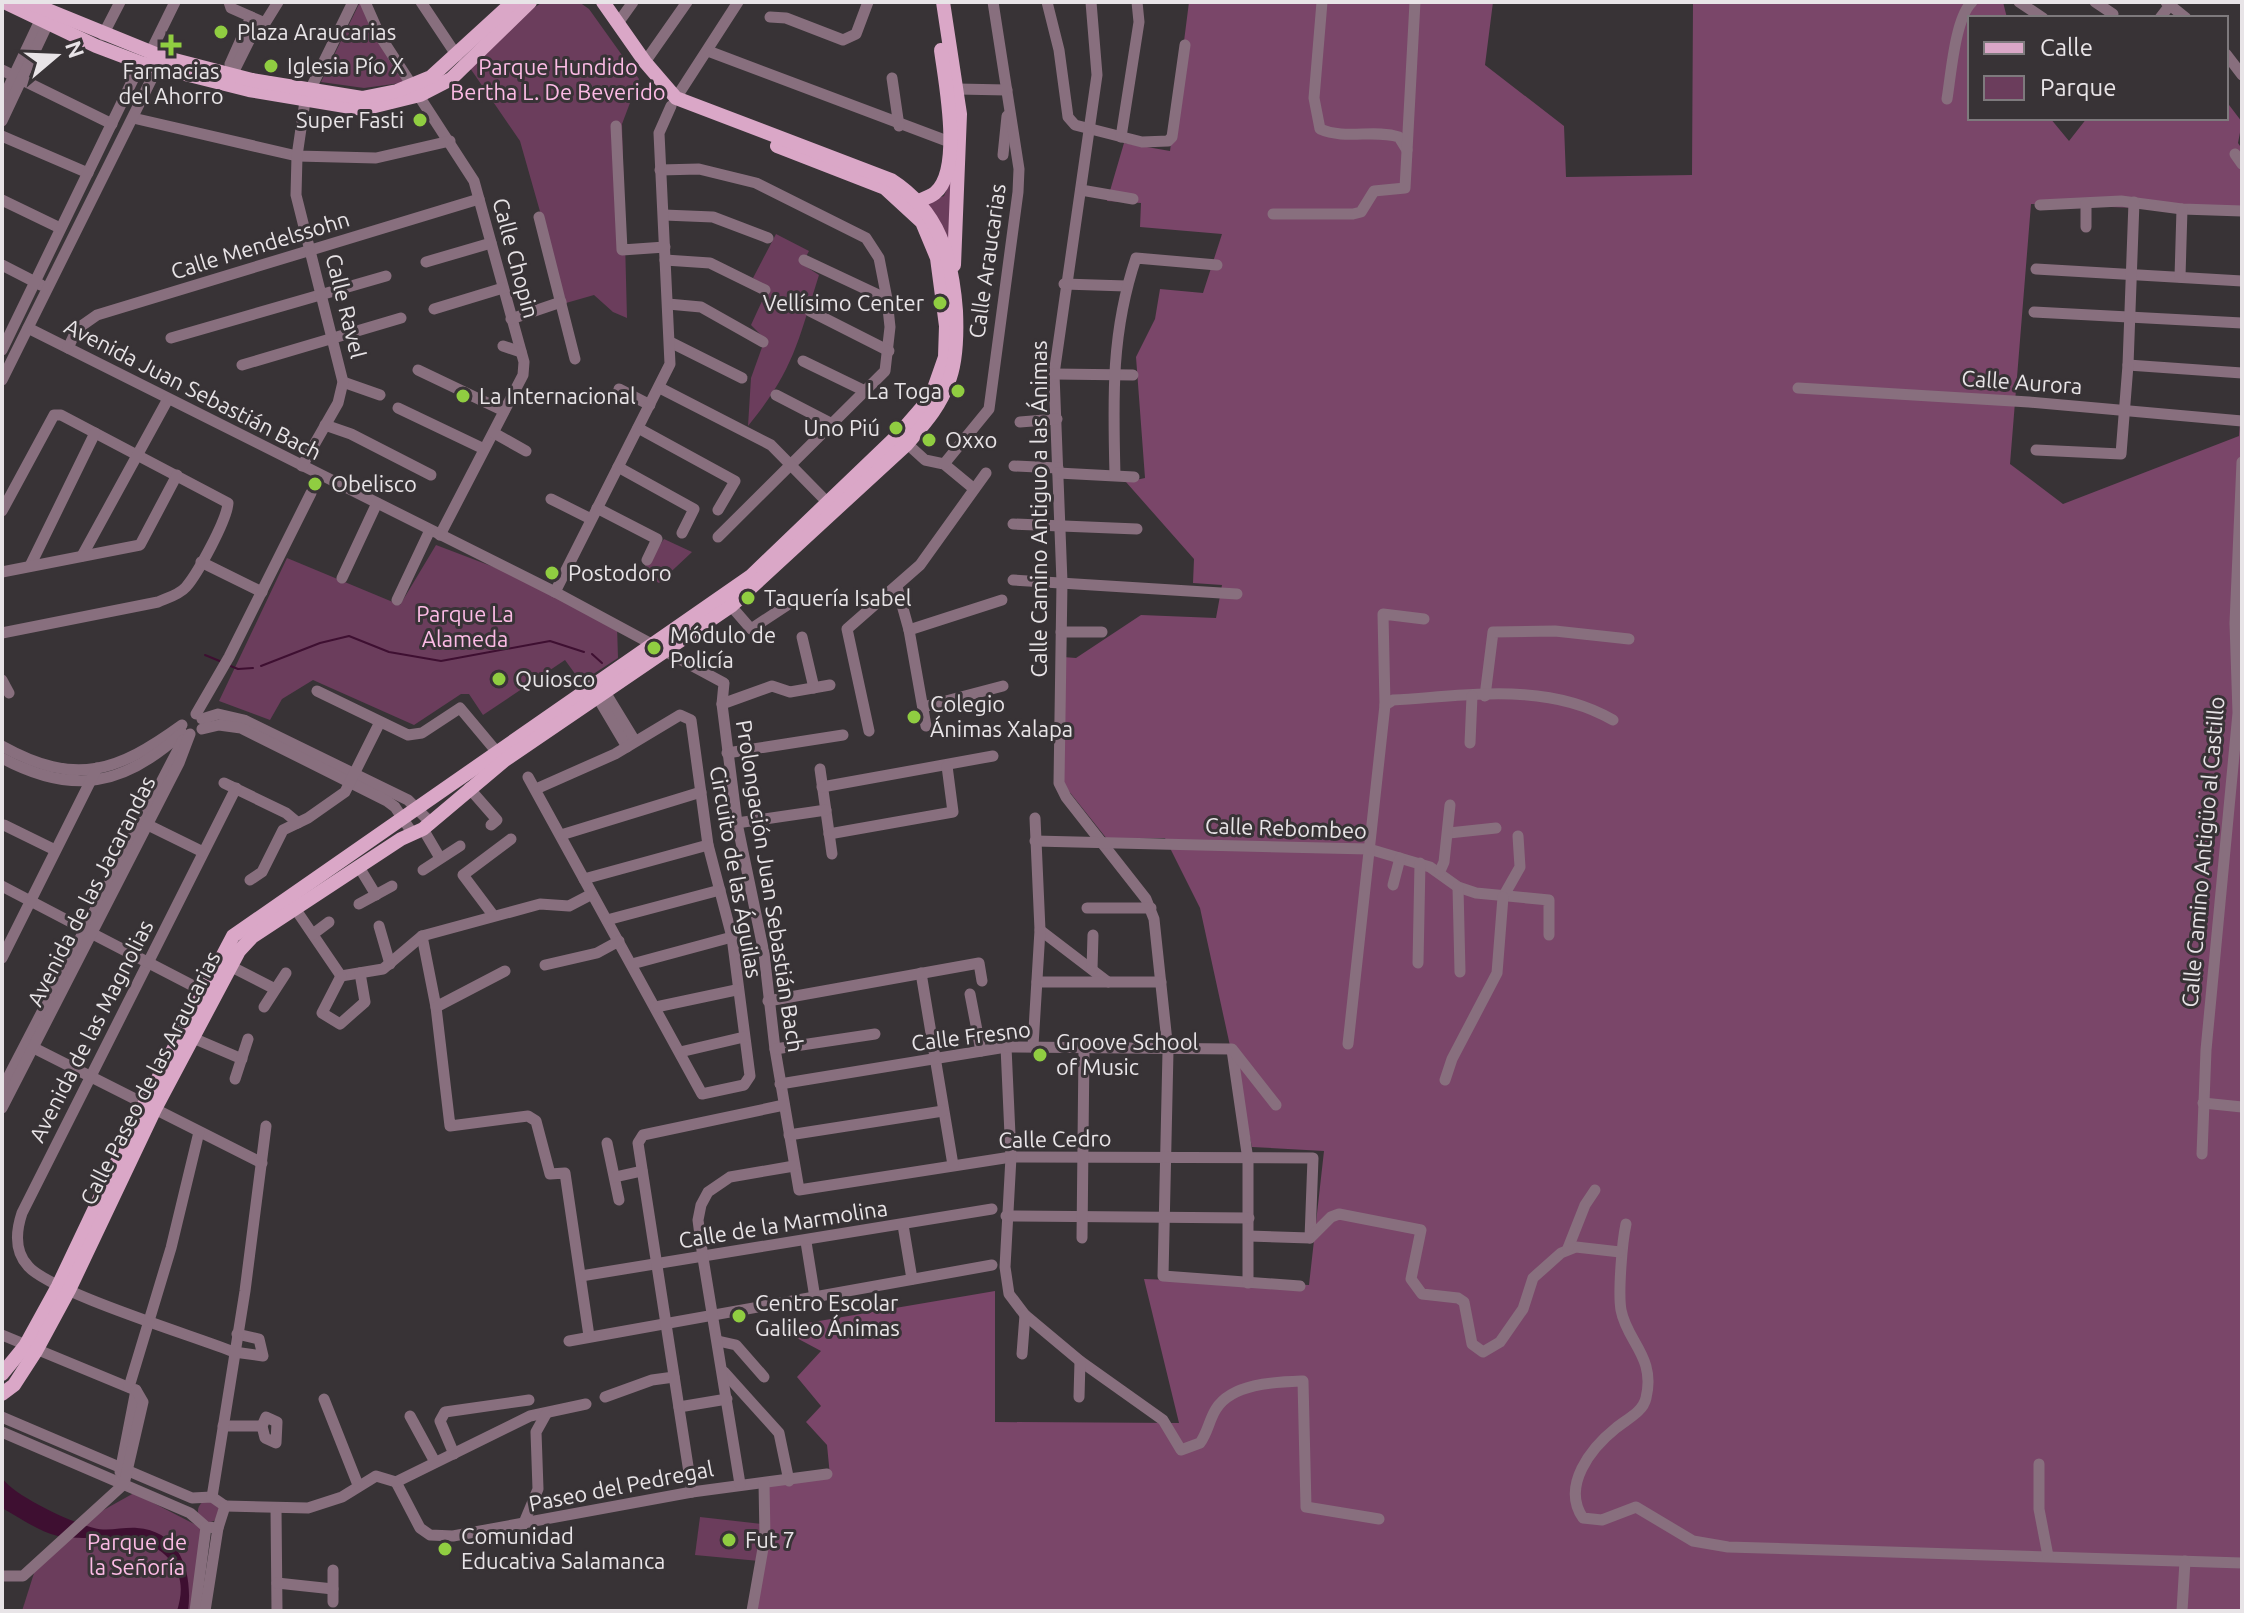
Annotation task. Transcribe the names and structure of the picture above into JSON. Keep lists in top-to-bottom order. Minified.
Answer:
{"streets":{"main road":["Calle Paseo de las Araucarias"],"street":["Calle Mendelssohn","Calle Chopin","Calle Araucarias","Calle Ravel","Calle Aurora","Avenida Juan Sebastián Bach","Calle Camino Antiguo a las Ánimas","Calle Rebombeo","Calle Camino Antigüo al Castillo","Circuito de las Águilas","Prolongación Juan Sebastián Bach","Avenida de las Jacarandas","Avenida de las Magnolias","Calle Fresno","Calle Cedro","Calle de la Marmolina","Paseo del Pedregal"]},"crossings":[["Calle Mendelssohn","Calle Chopin"],["Calle Mendelssohn","Calle Ravel"],["Calle Mendelssohn","Avenida Juan Sebastián Bach"],["Calle Chopin","Avenida Juan Sebastián Bach"],["Calle Ravel","Avenida Juan Sebastián Bach"],["Avenida Juan Sebastián Bach","Prolongación Juan Sebastián Bach"],["Avenida Juan Sebastián Bach","Calle Paseo de las Araucarias"],["Calle Camino Antiguo a las Ánimas","Calle Rebombeo"],["Calle Camino Antiguo a las Ánimas","Calle Fresno"],["Calle Camino Antiguo a las Ánimas","Calle Cedro"],["Prolongación Juan Sebastián Bach","Calle Fresno"],["Prolongación Juan Sebastián Bach","Calle Cedro"],["Avenida de las Magnolias","Calle Paseo de las Araucarias"]],"parks":["Parque Hundido Bertha L. De Beverido","Parque La Alameda","Parque de la Señoría"],"places":{"other":["Plaza Araucarias","Iglesia Pío X","Super Fasti","Vellísimo Center","La Toga","La Internacional","Uno Piú","Oxxo","Obelisco","Postodoro","Taquería Isabel","Módulo de Policía","Quiosco","Colegio Ánimas Xalapa","Groove School of Music","Centro Escolar Galileo Ánimas","Fut 7","Comunidad Educativa Salamanca"],"health":["Farmacias del Ahorro"]},"legend":["Calle","Parque"],"north":"right"}
